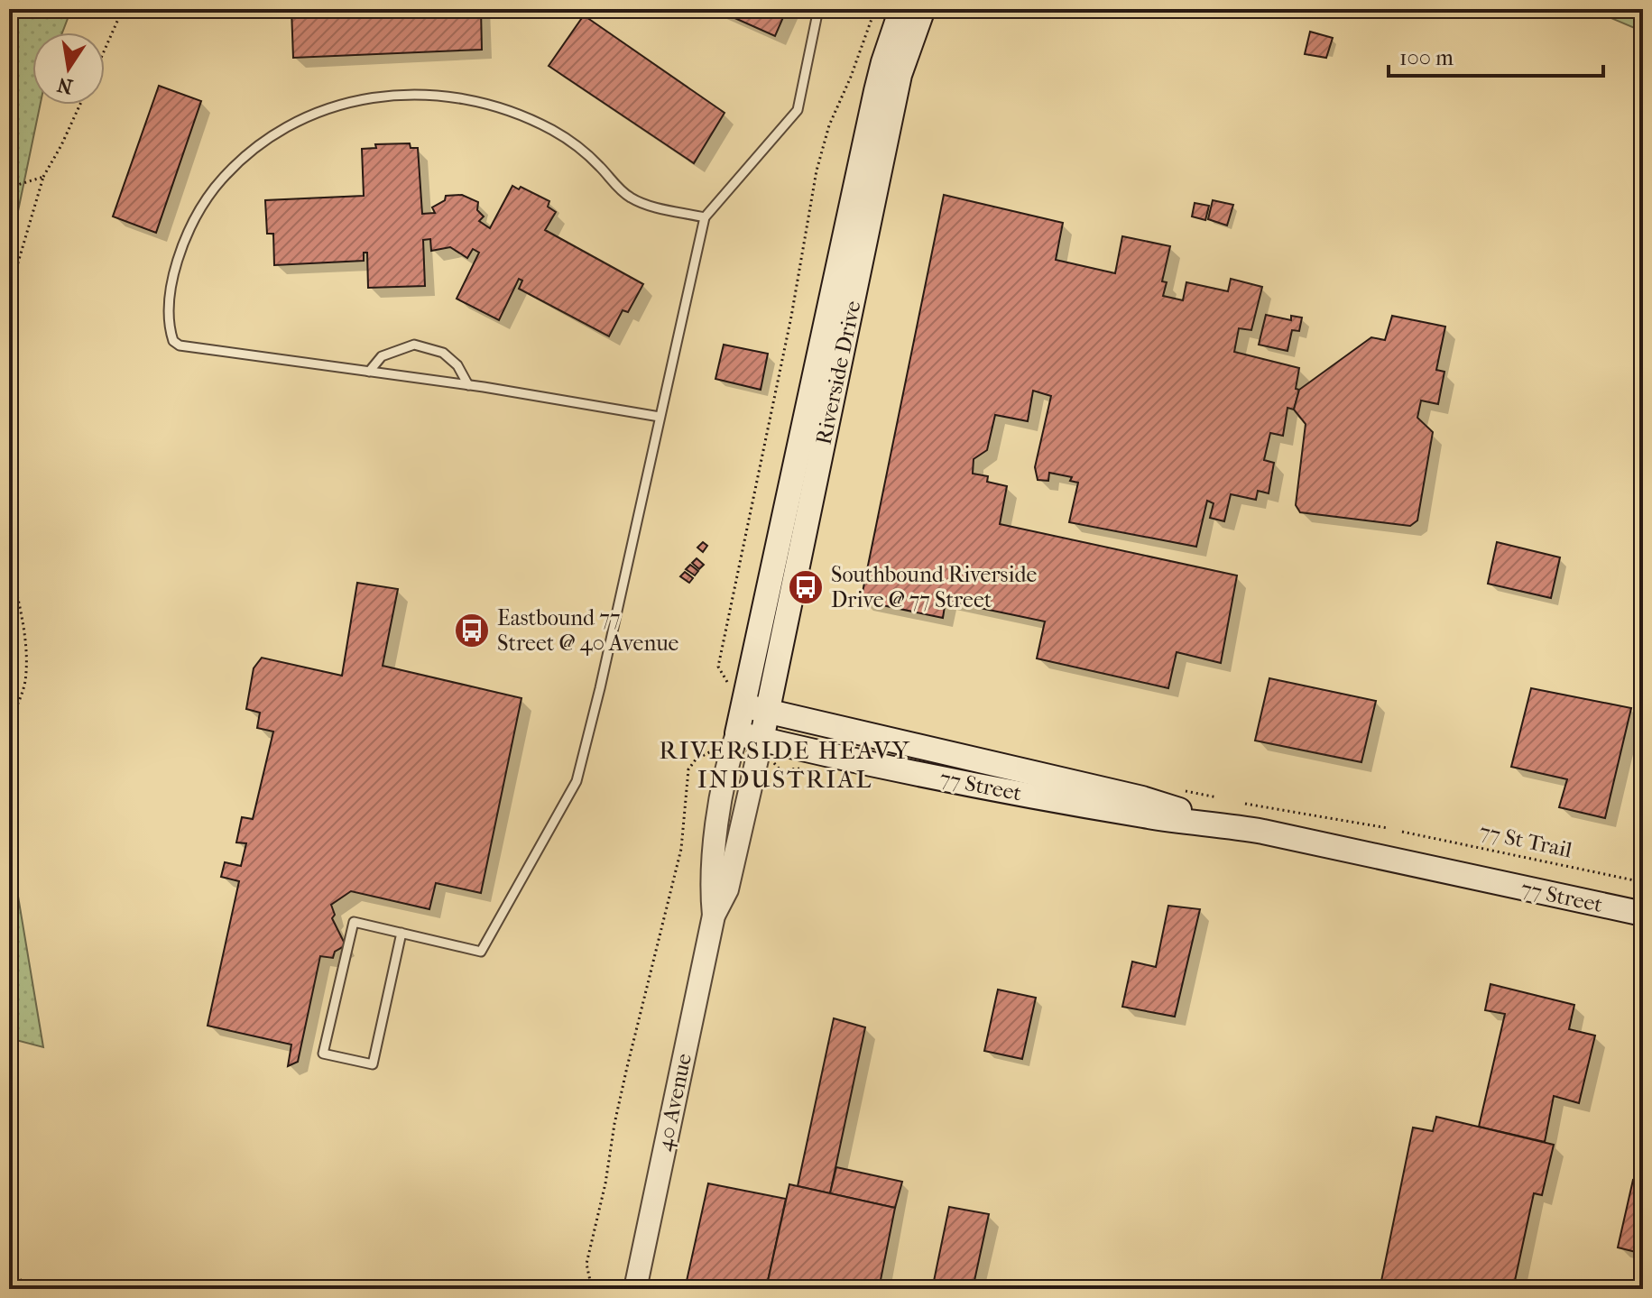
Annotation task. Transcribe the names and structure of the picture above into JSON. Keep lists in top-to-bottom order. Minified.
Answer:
{"streets":{"main road":["Riverside Drive","77 Street","40 Avenue"],"path":["77 St Trail"]},"crossings":[["Riverside Drive","77 Street"],["Riverside Drive","40 Avenue"],["77 Street","40 Avenue"]],"districts":["RIVERSIDE HEAVY INDUSTRIAL"],"places":{"bus stop":["Southbound Riverside Drive @ 77 Street","Eastbound 77 Street @ 40 Avenue"]},"scale_bar":"100 m","north":"bottom"}
